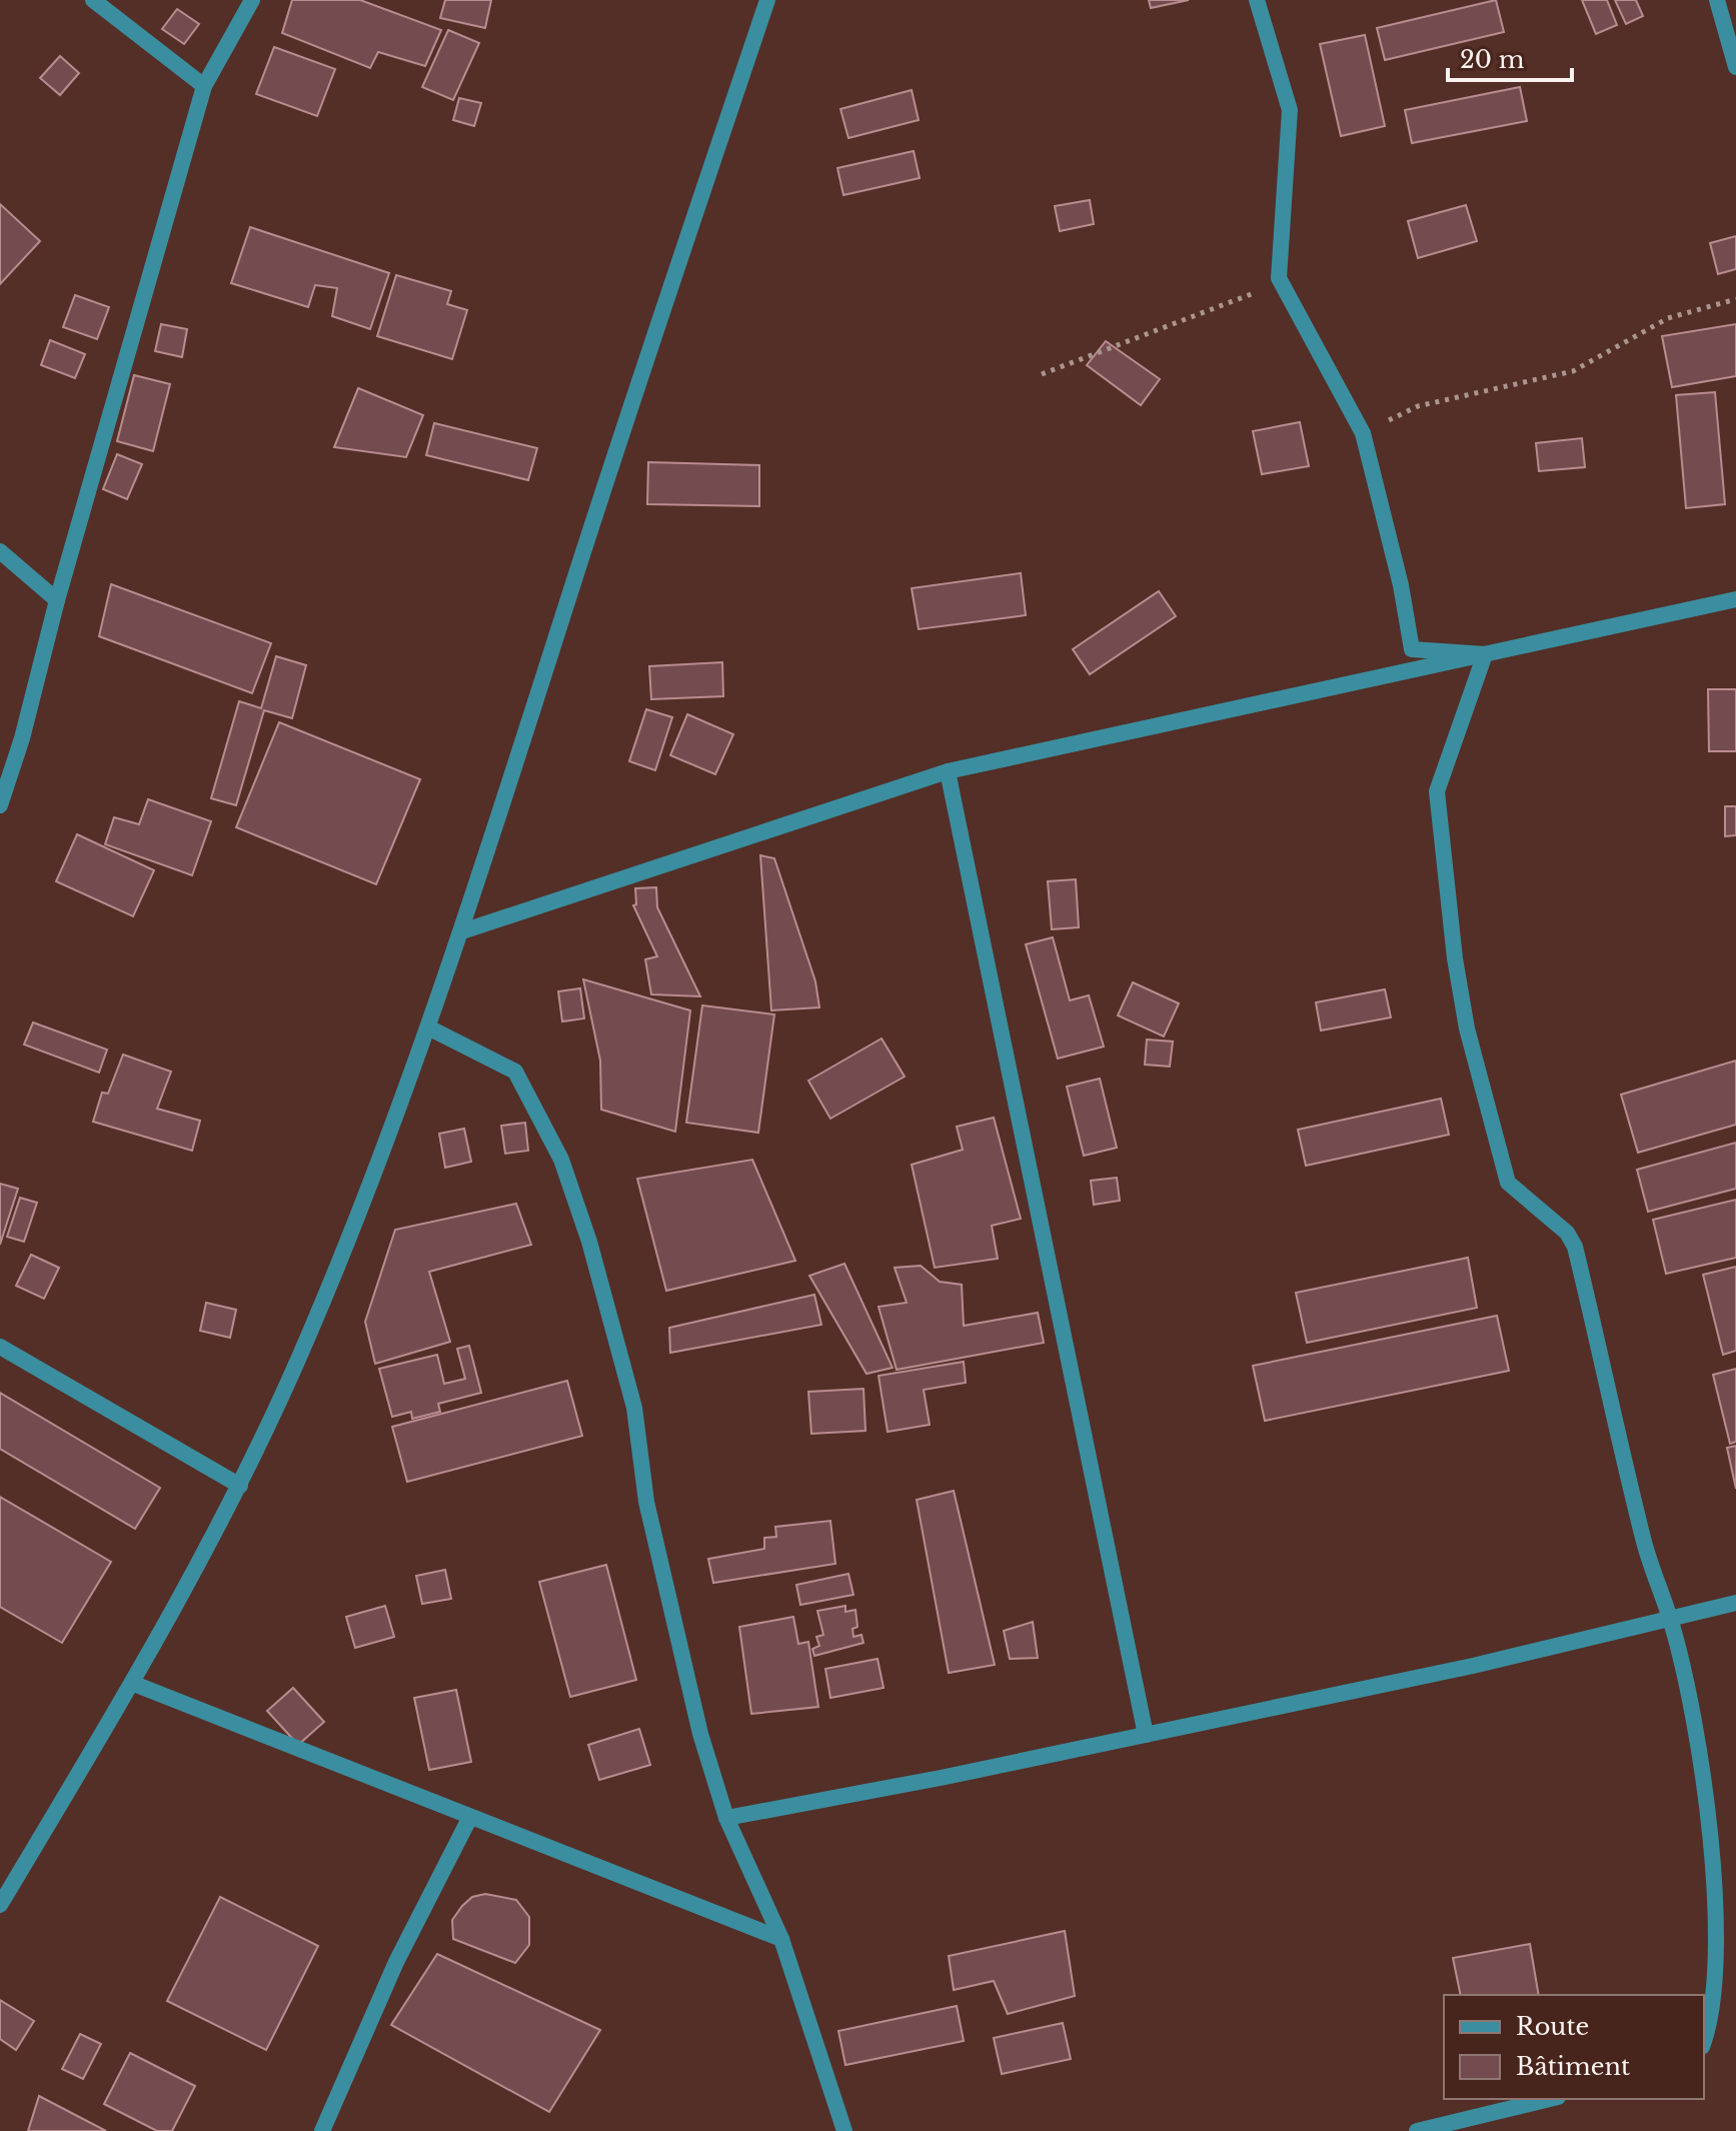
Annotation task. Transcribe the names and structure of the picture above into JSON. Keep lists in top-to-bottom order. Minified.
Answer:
{"legend":["Route","Bâtiment"],"scale_bar":"20 m"}
